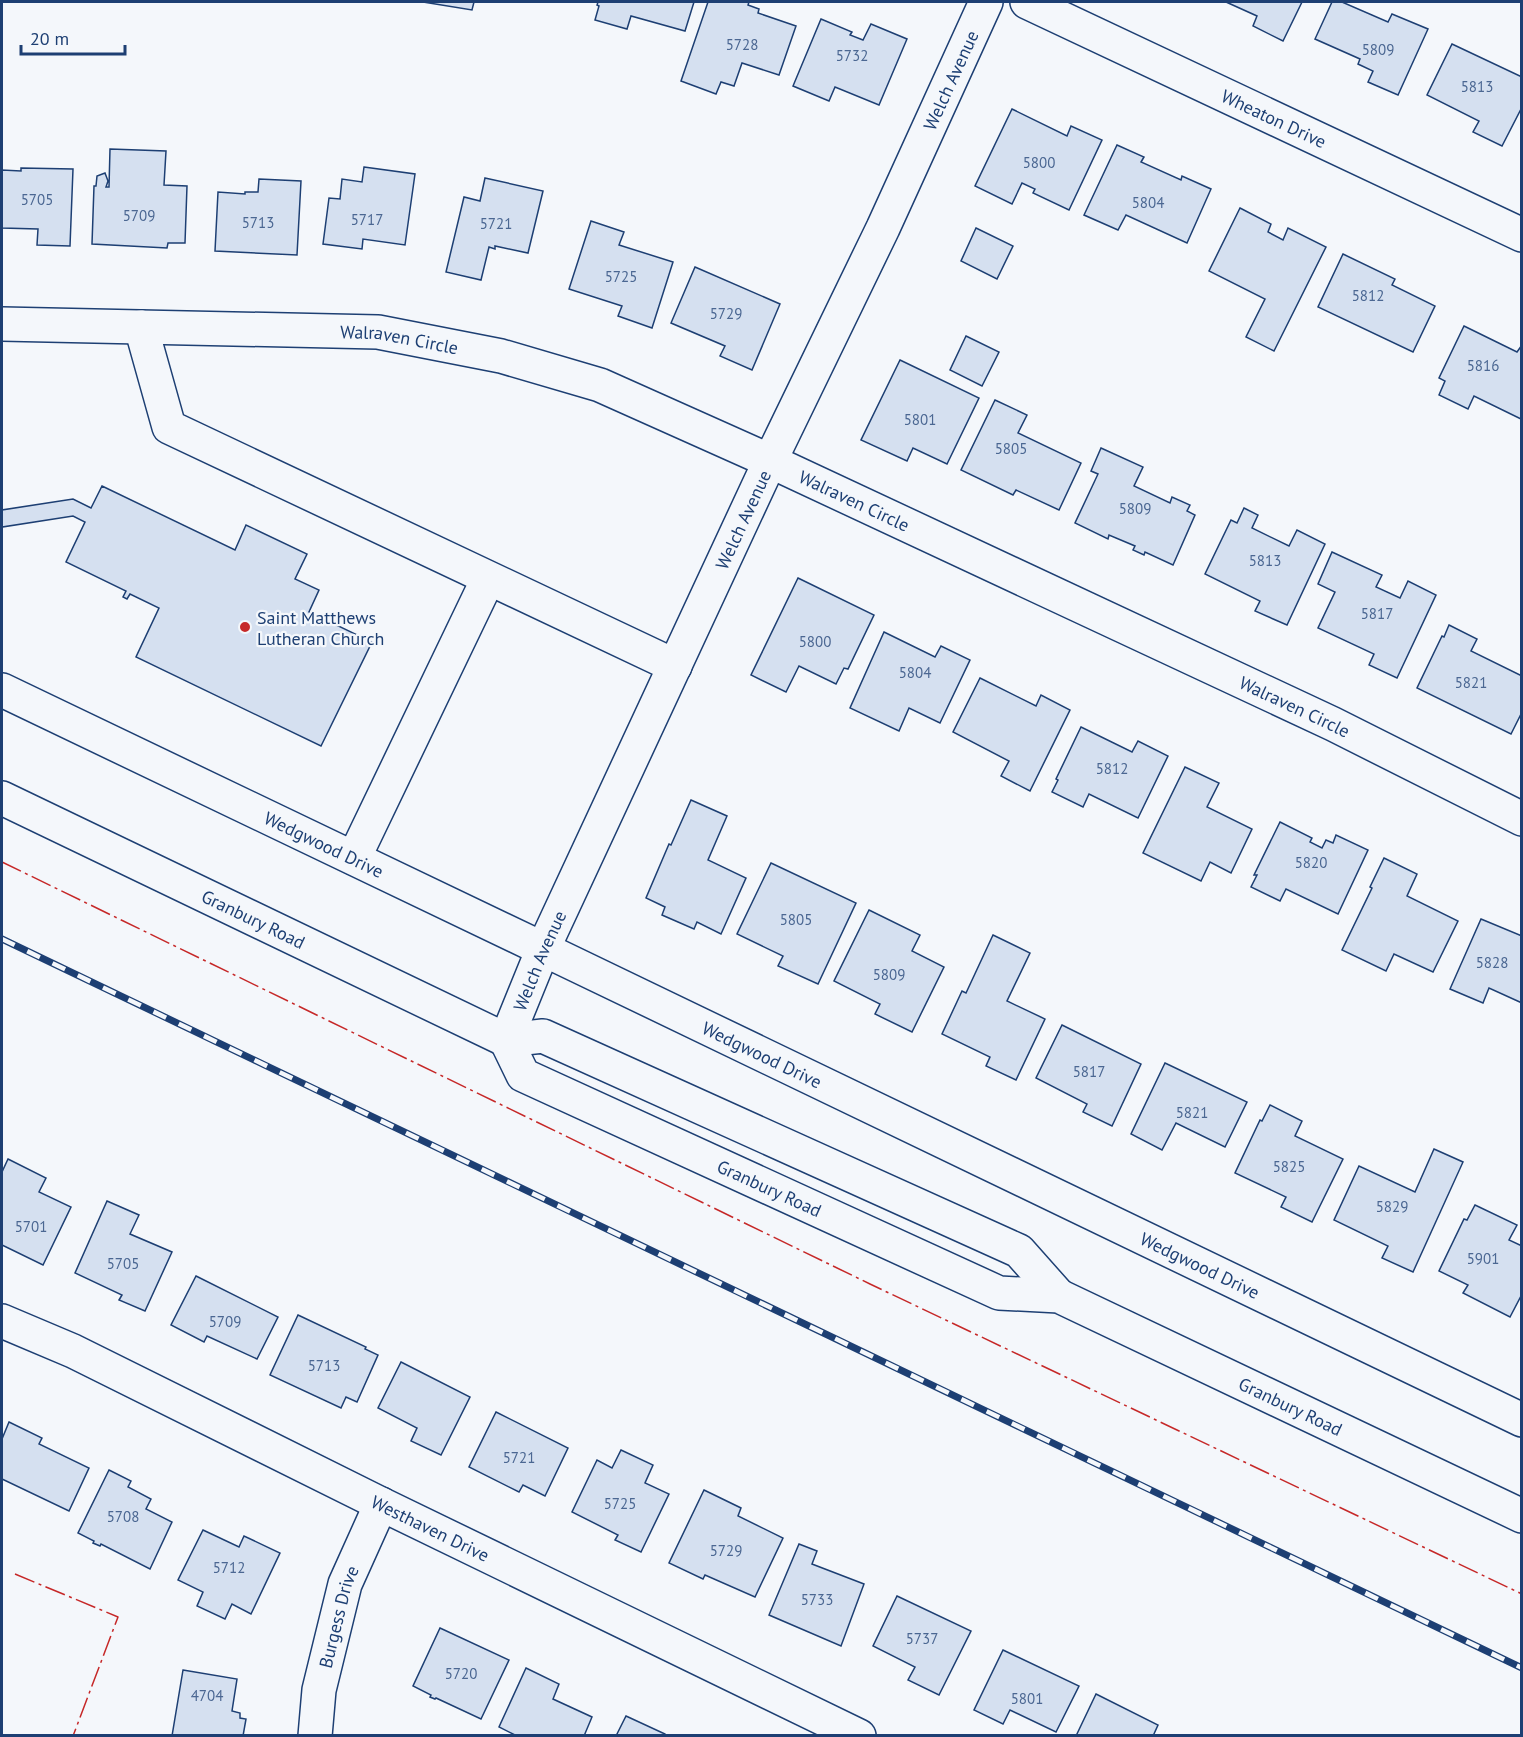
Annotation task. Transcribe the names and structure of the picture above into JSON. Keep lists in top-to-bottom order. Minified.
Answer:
{"streets":{"street":["Welch Avenue","Wheaton Drive","Walraven Circle","Wedgwood Drive","Granbury Road","Westhaven Drive","Burgess Drive"]},"crossings":[["Welch Avenue","Walraven Circle"],["Welch Avenue","Wedgwood Drive"],["Welch Avenue","Granbury Road"],["Westhaven Drive","Burgess Drive"]],"places":["Saint Matthews Lutheran Church"],"house_numbers":["5728","5809","5732","5813","5800","5705","5804","5709","5717","5713","5721","5725","5812","5729","5816","5801","5805","5809","5813","5817","5800","5804","5821","5812","5820","5805","5828","5809","5817","5821","5825","5829","5701","5901","5705","5709","5713","5721","5725","5708","5729","5712","5733","5737","5720","4704","5801"],"scale_bar":"20 m"}
